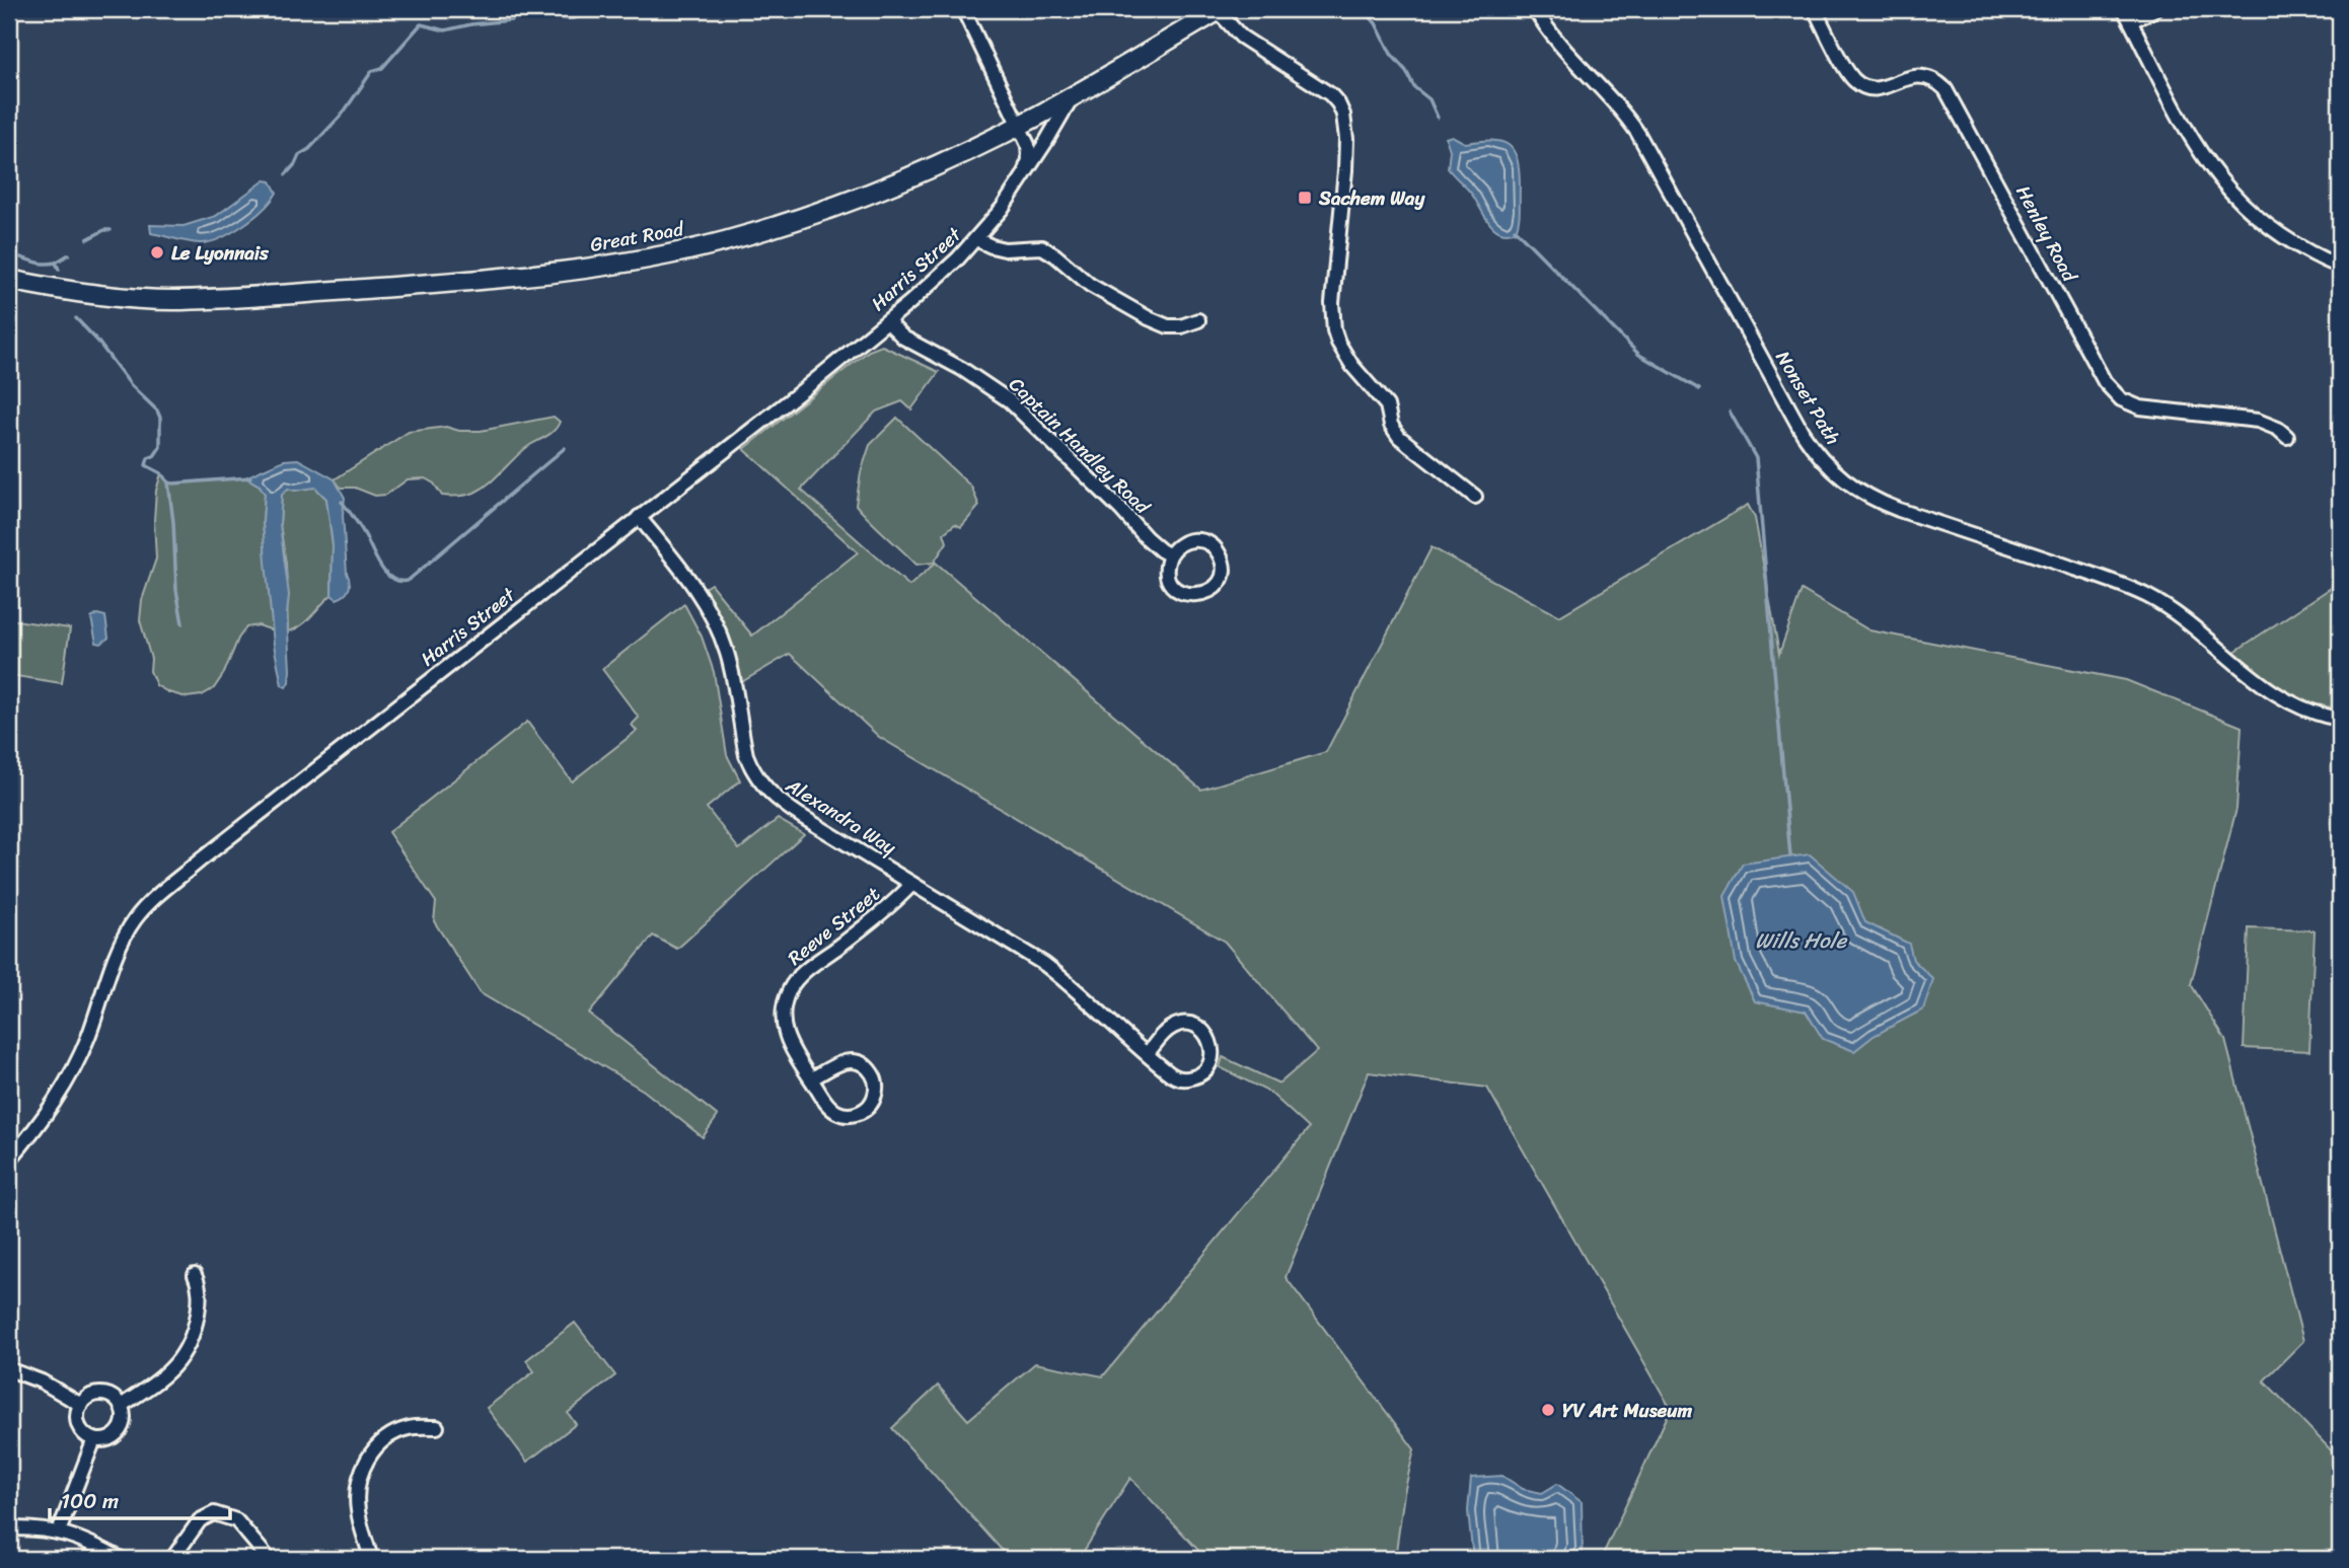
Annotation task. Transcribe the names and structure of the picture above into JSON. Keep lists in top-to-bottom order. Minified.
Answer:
{"streets":{"main road":["Great Road"],"street":["Henley Road","Harris Street","Nonset Path","Captain Handley Road","Alexandra Way","Reeve Street"]},"crossings":[["Great Road","Harris Street"],["Harris Street","Captain Handley Road"],["Harris Street","Alexandra Way"],["Alexandra Way","Reeve Street"]],"water":["Wills Hole"],"places":{"transit":["Sachem Way"],"other":["Le Lyonnais","YV Art Museum"]},"scale_bar":"100 m"}
